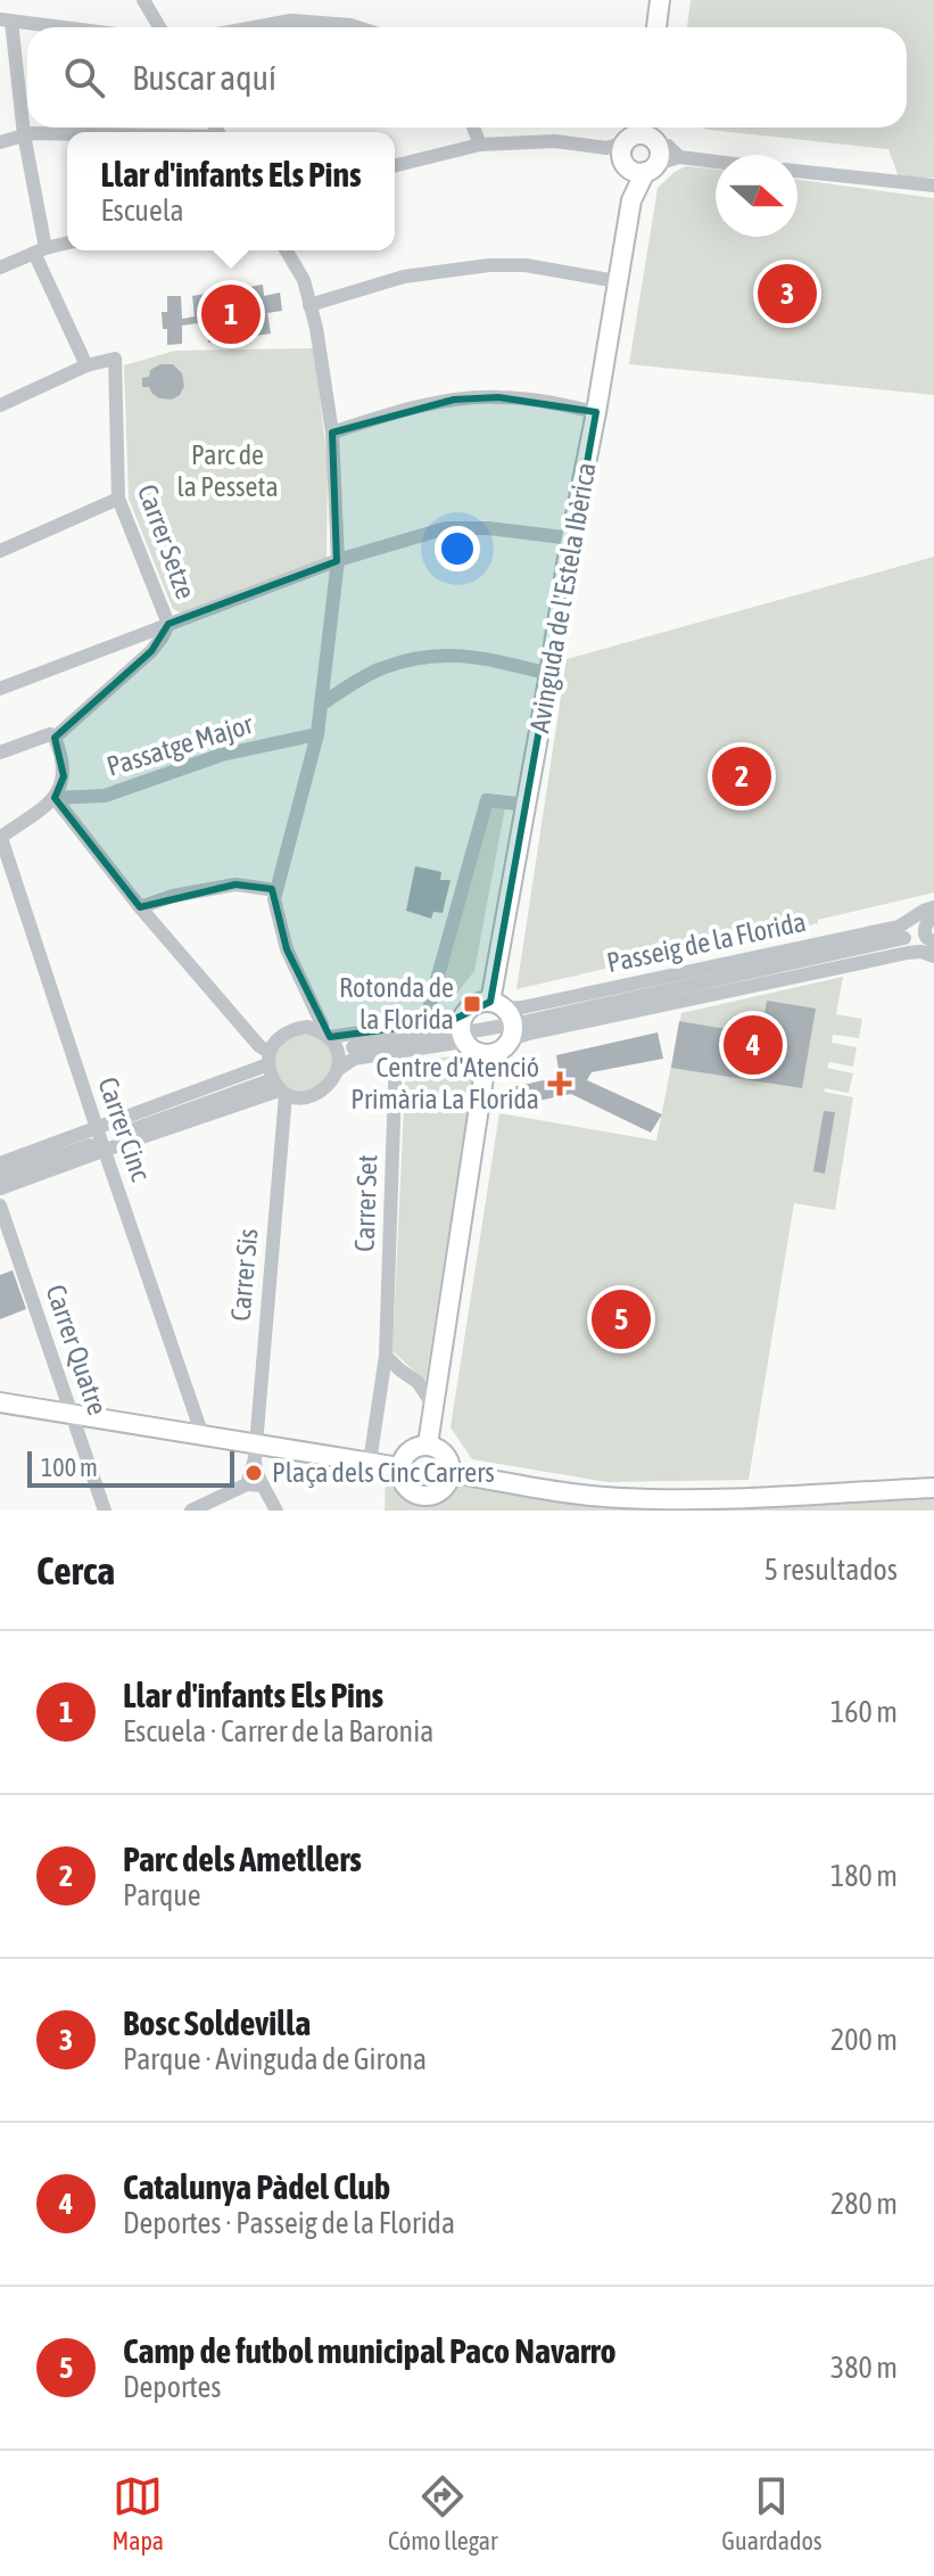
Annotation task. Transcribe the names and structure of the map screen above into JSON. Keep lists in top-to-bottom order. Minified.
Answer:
{"streets":{"main road":["Avinguda de l'Estela Ibèrica"],"street":["Carrer Setze","Passatge Major","Passeig de la Florida","Carrer Cinc","Carrer Set","Carrer Sis","Carrer Quatre"]},"crossings":[["Avinguda de l'Estela Ibèrica","Passeig de la Florida"]],"parks":["Parc de la Pesseta"],"places":{"transit":["Rotonda de la Florida"],"health":["Centre d'Atenció Primària La Florida"],"other":["Plaça dels Cinc Carrers"]},"scale_bar":"100 m","north":"right","page":{"search":"Buscar aquí","popup":["Llar d'infants Els Pins","Escuela"],"pins":["3","1","2","4","5"],"scale":"100 m","heading":["Cerca","5 resultados"],"list":[{"mark":"1","name":"Llar d'infants Els Pins","note":"Escuela · Carrer de la Baronia","value":"160 m"},{"mark":"2","name":"Parc dels Ametllers","note":"Parque","value":"180 m"},{"mark":"3","name":"Bosc Soldevilla","note":"Parque · Avinguda de Girona","value":"200 m"},{"mark":"4","name":"Catalunya Pàdel Club","note":"Deportes · Passeig de la Florida","value":"280 m"},{"mark":"5","name":"Camp de futbol municipal Paco Navarro","note":"Deportes","value":"380 m"}],"nav":["Mapa","Cómo llegar","Guardados"]}}
